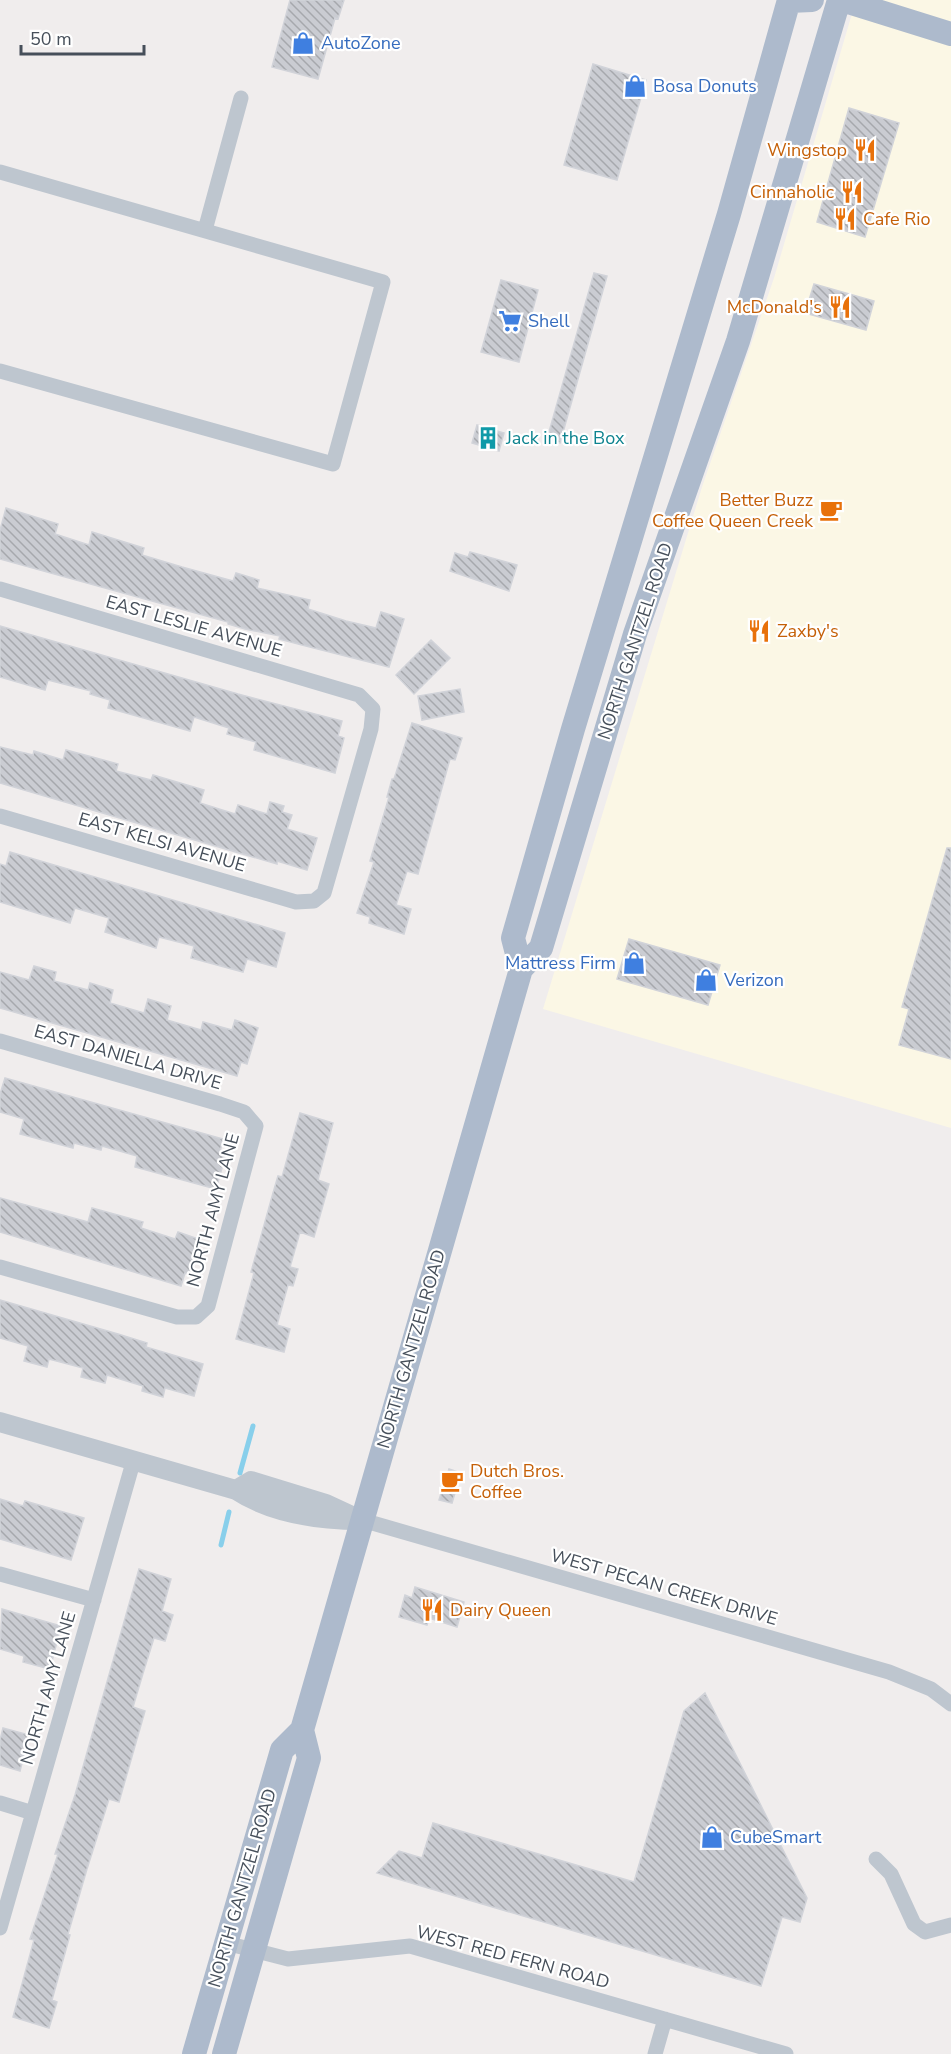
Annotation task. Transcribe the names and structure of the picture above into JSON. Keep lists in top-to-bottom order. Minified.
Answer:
{"streets":{"main road":["NORTH GANTZEL ROAD"],"street":["EAST LESLIE AVENUE","EAST KELSI AVENUE","EAST DANIELLA DRIVE","NORTH AMY LANE","WEST PECAN CREEK DRIVE","WEST RED FERN ROAD"]},"crossings":[["EAST LESLIE AVENUE","EAST KELSI AVENUE"],["NORTH GANTZEL ROAD","WEST PECAN CREEK DRIVE"],["NORTH GANTZEL ROAD","WEST RED FERN ROAD"],["EAST DANIELLA DRIVE","NORTH AMY LANE"]],"places":{"shop":["AutoZone","Bosa Donuts","Mattress Firm","Verizon","CubeSmart"],"restaurant":["Wingstop","Cinnaholic","Cafe Rio","McDonald's","Zaxby's","Dairy Queen"],"supermarket":["Shell"],"building":["Jack in the Box"],"cafe":["Better Buzz Coffee Queen Creek","Dutch Bros. Coffee"]},"scale_bar":"50 m"}
